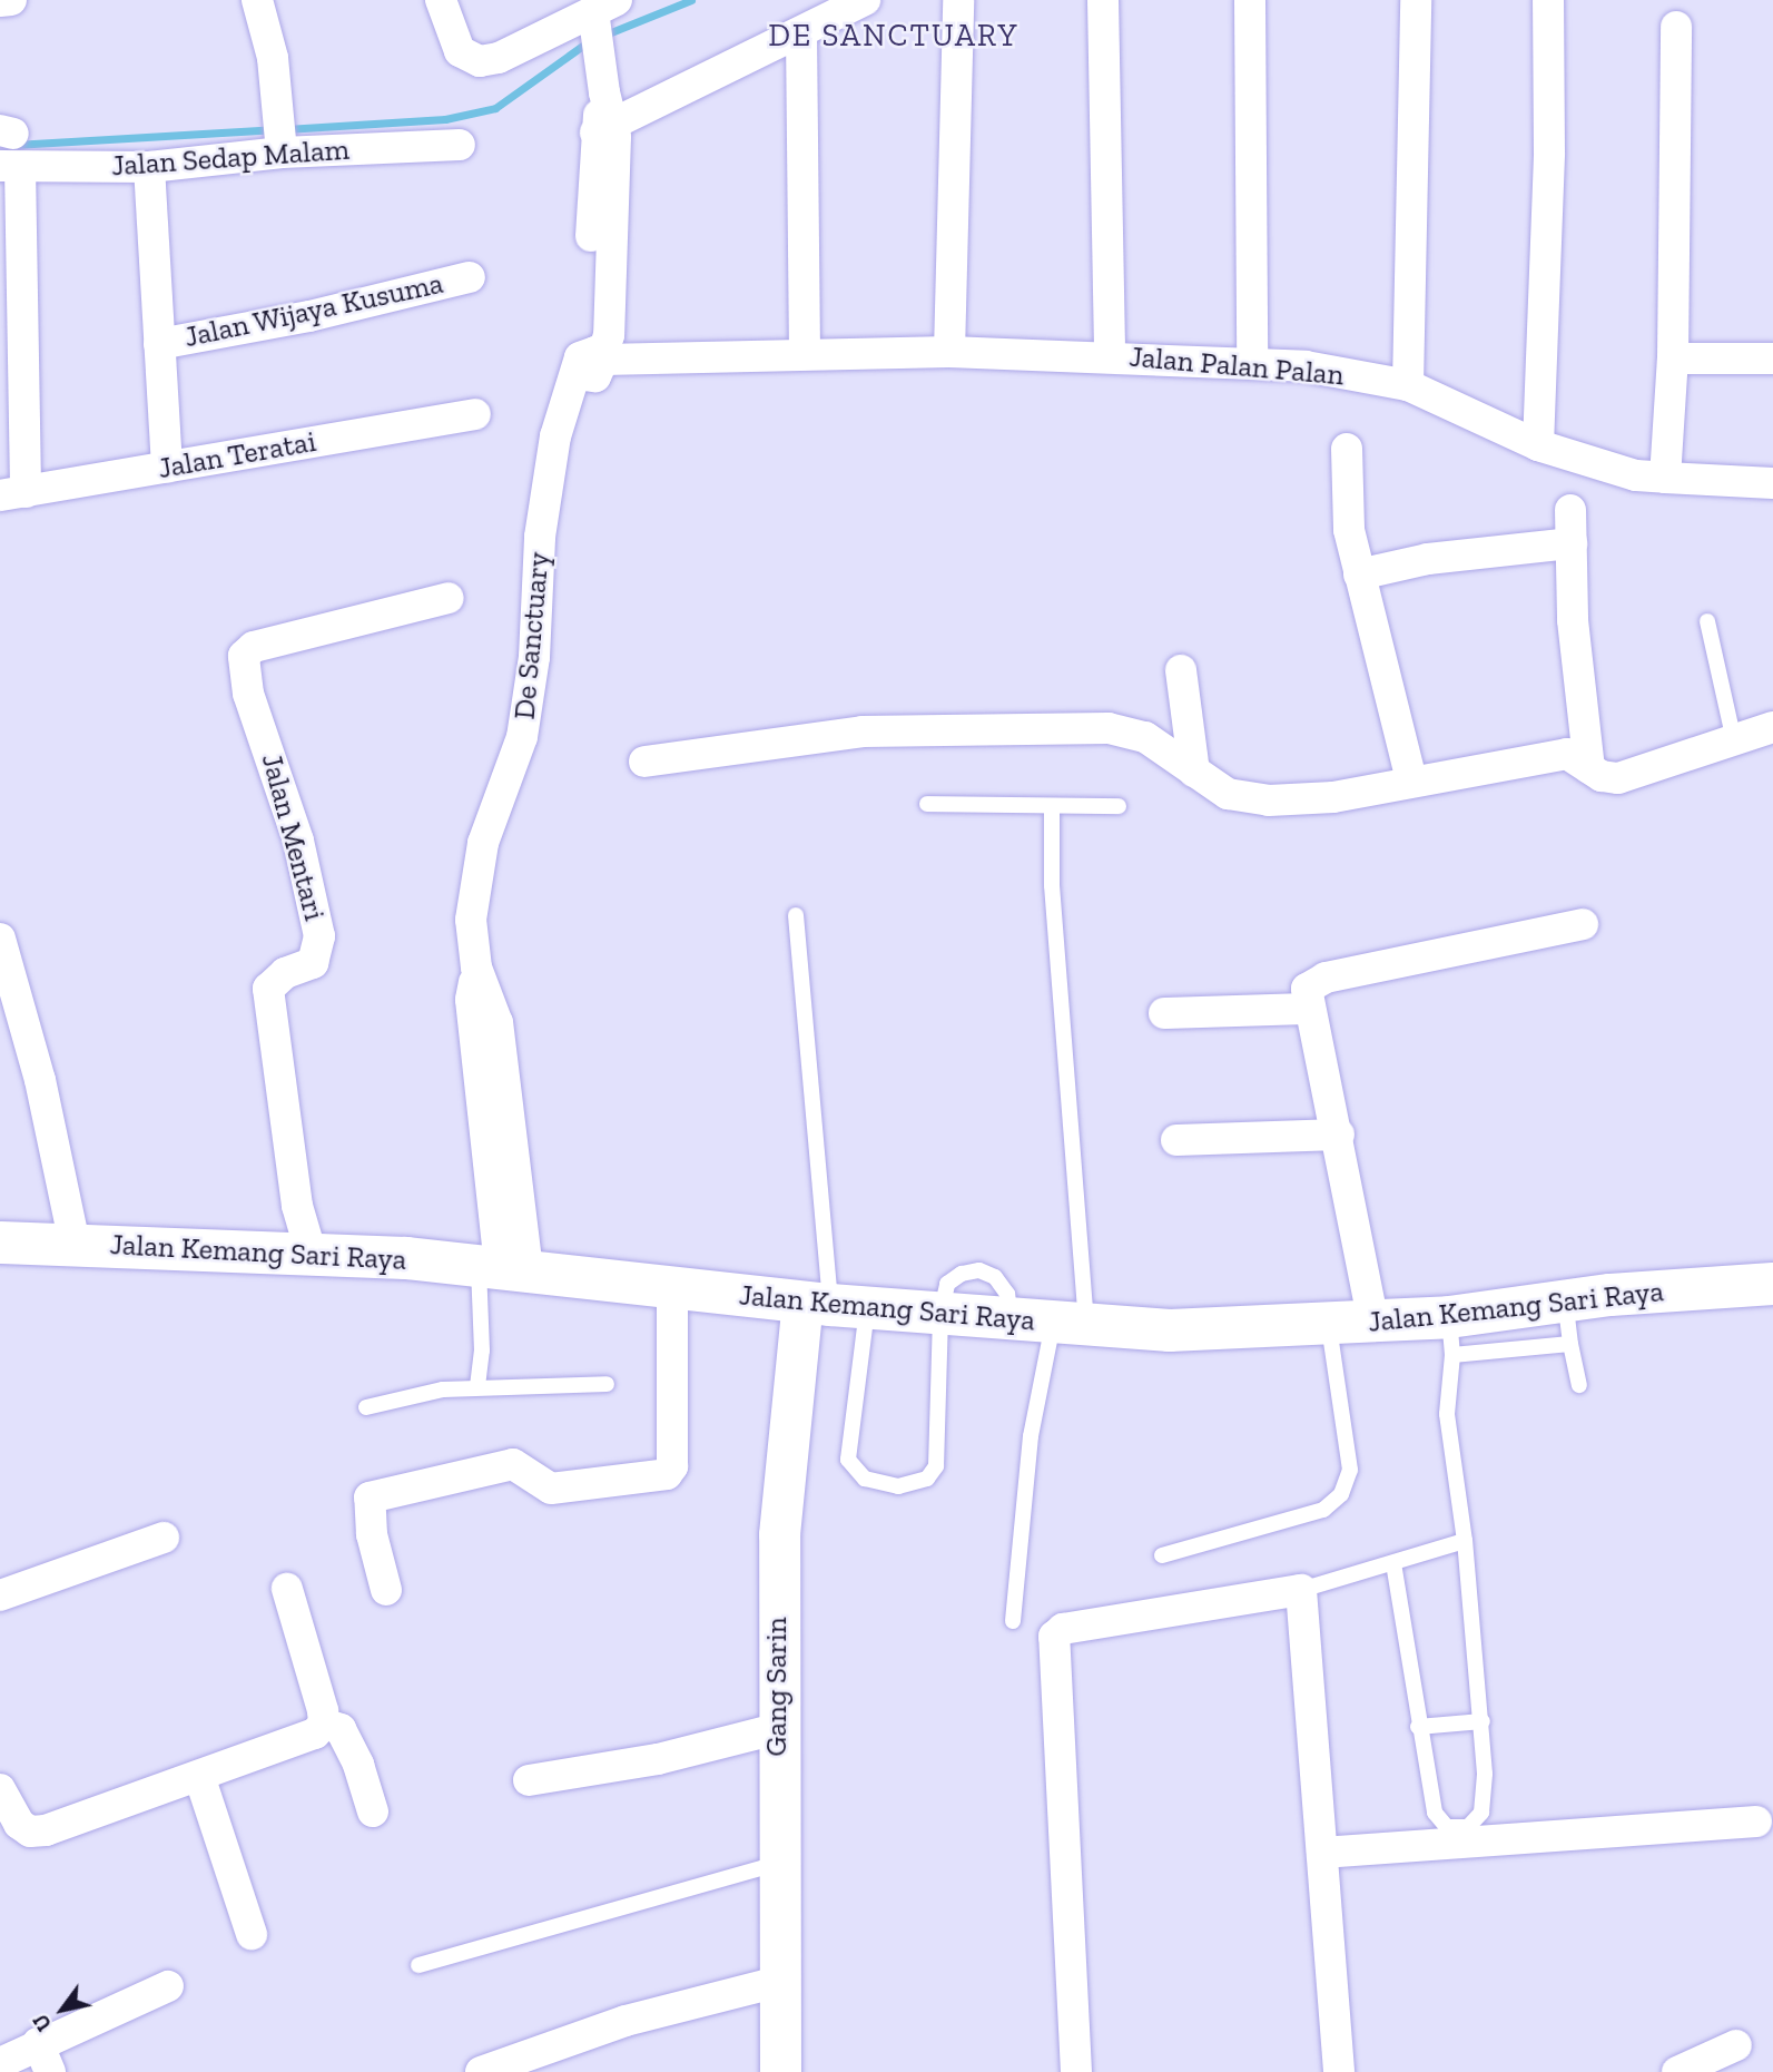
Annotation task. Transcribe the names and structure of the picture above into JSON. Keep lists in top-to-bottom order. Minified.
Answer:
{"streets":{"main road":["Jalan Kemang Sari Raya"],"street":["Jalan Sedap Malam","Jalan Wijaya Kusuma","Jalan Palan Palan","Jalan Teratai","De Sanctuary","Jalan Mentari","Gang Sarin"]},"crossings":[["Jalan Palan Palan","De Sanctuary"],["De Sanctuary","Jalan Kemang Sari Raya"],["Jalan Mentari","Jalan Kemang Sari Raya"],["Jalan Kemang Sari Raya","Gang Sarin"]],"districts":["DE SANCTUARY"],"north":"bottom left"}
